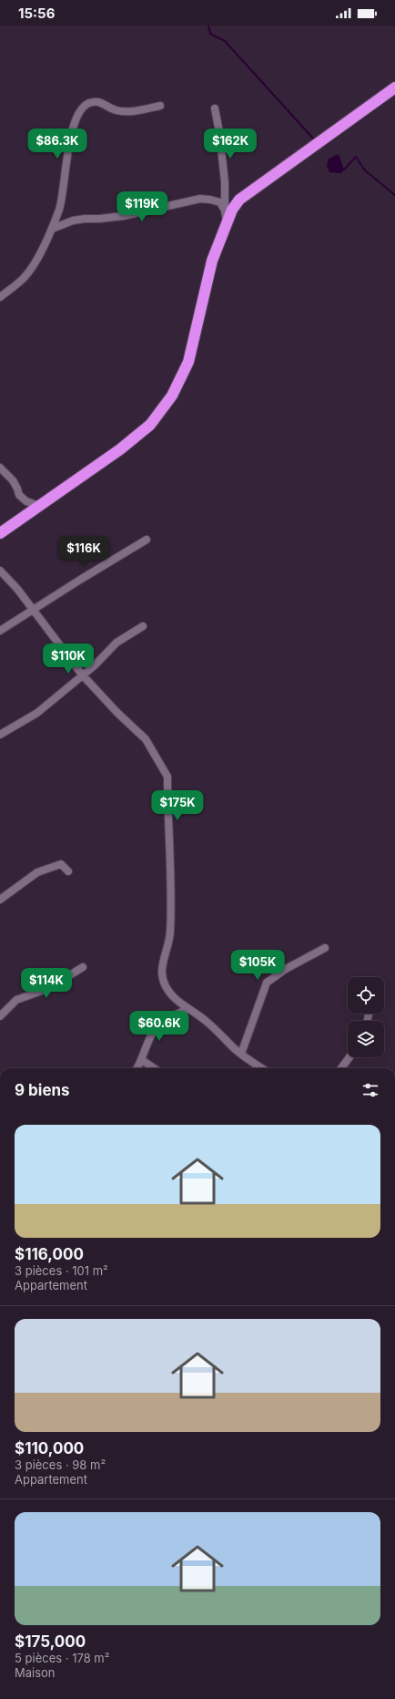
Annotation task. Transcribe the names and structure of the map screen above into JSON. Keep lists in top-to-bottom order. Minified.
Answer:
{"page":{"status":"15:56","price":["$86.3K","$162K","$119K","$116K","$110K","$175K","$105K","$114K","$60.6K"],"heading":"9 biens","list":[{"name":"$116,000","note":"3 pièces · 101 m² · Appartement"},{"name":"$110,000","note":"3 pièces · 98 m² · Appartement"},{"name":"$175,000","note":"5 pièces · 178 m² · Maison"}]}}
